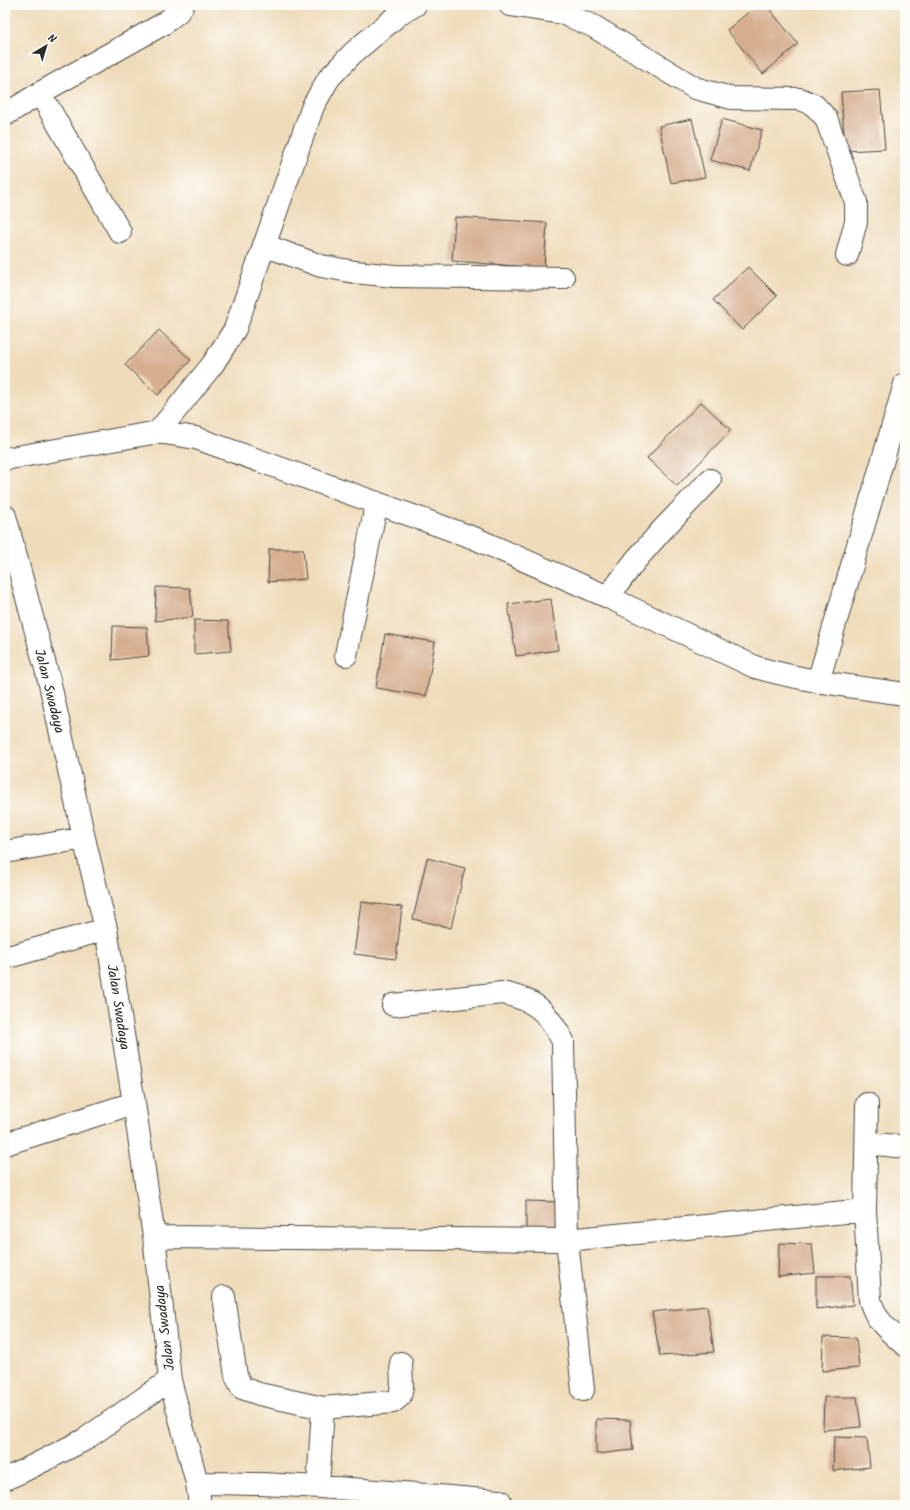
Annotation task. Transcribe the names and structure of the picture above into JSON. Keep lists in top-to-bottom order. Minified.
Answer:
{"streets":{"street":["Jalan Swadaya"]},"north":"top right"}
